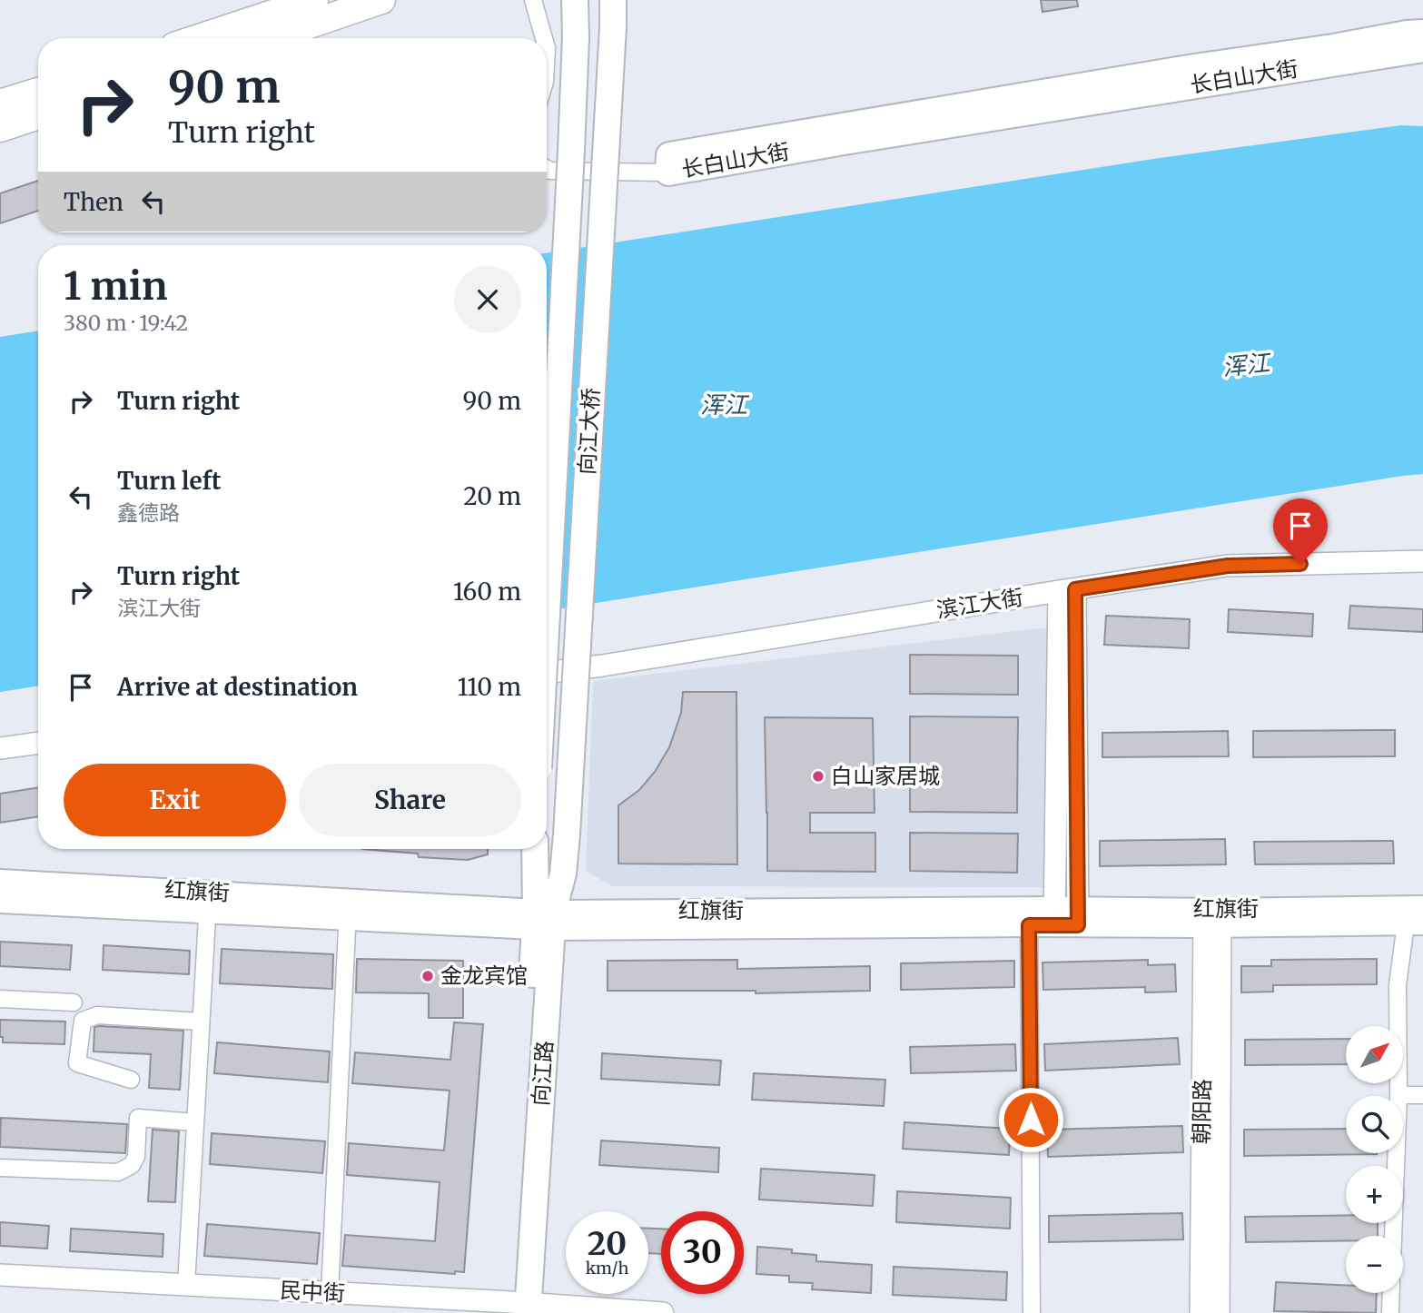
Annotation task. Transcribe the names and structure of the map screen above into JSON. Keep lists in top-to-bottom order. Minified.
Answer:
{"streets":{"main road":["长白山大街","向江大桥","红旗街","向江路"],"street":["滨江大街","朝阳路","民中街"]},"crossings":[["向江大桥","向江路"],["红旗街","向江路"],["红旗街","朝阳路"],["向江路","民中街"]],"water":["浑江"],"places":["白山家居城","金龙宾馆"],"north":"top right","page":{"turn":["90 m","Turn right"],"then":"Then","heading":["1 min","380 m · 19:42"],"list":[{"name":"Turn right","value":"90 m"},{"name":"Turn left","note":"鑫德路","value":"20 m"},{"name":"Turn right","note":"滨江大街","value":"160 m"},{"name":"Arrive at destination","value":"110 m"}],"buttons":["Exit","Share"],"map_buttons":["+","−"],"speed":"20 km/h","limit":"30"}}
